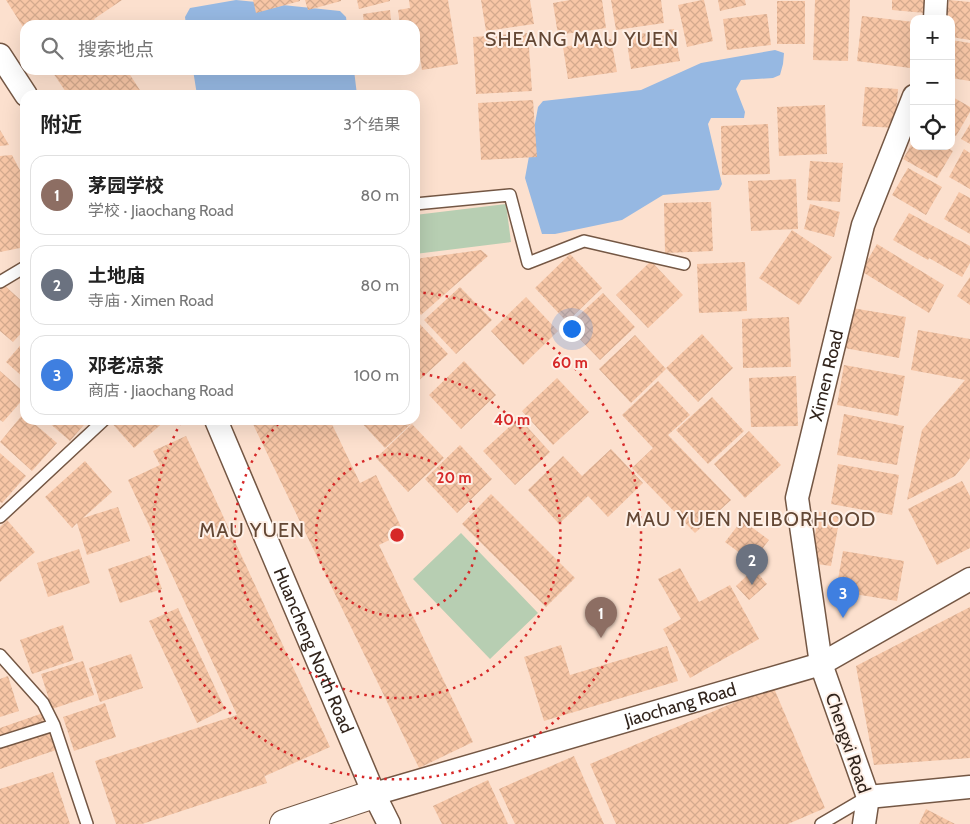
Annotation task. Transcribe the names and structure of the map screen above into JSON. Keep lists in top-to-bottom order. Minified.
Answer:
{"streets":{"street":["Ximen Road","Huancheng North Road","Jiaochang Road","Chengxi Road"]},"crossings":[["Ximen Road","Jiaochang Road"],["Ximen Road","Chengxi Road"],["Huancheng North Road","Jiaochang Road"],["Jiaochang Road","Chengxi Road"]],"districts":["SHEANG MAU YUEN","MAU YUEN NEIBORHOOD","MAU YUEN"],"page":{"map_buttons":["+","−"],"search":"搜索地点","heading":["附近","3个结果"],"list":[{"mark":"1","name":"茅园学校","note":"学校 · Jiaochang Road","value":"80 m"},{"mark":"2","name":"土地庙","note":"寺庙 · Ximen Road","value":"80 m"},{"mark":"3","name":"邓老凉茶","note":"商店 · Jiaochang Road","value":"100 m"}],"pins":["2","3","1"]},"rings":["60 m","40 m","20 m"]}
